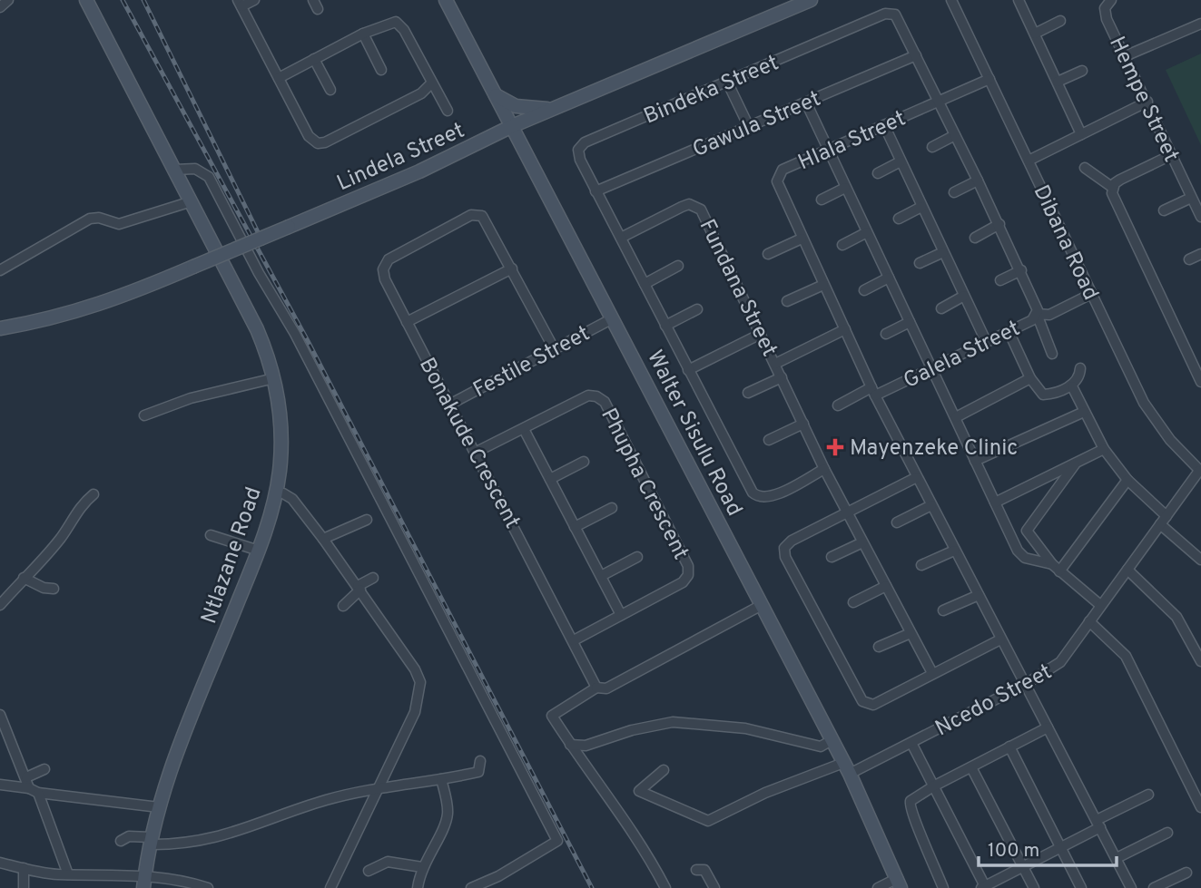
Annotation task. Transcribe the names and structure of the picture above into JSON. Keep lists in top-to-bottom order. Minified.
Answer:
{"streets":{"street":["Bindeka Street","Hempe Street","Gawula Street","Hlala Street","Lindela Street","Dibana Road","Fundana Street","Galela Street","Festile Street","Walter Sisulu Road","Bonakude Crescent","Phupha Crescent","Ntlazane Road","Ncedo Street"]},"crossings":[["Bindeka Street","Gawula Street"],["Bindeka Street","Hlala Street"],["Bindeka Street","Fundana Street"],["Bindeka Street","Galela Street"],["Hlala Street","Dibana Road"],["Hlala Street","Galela Street"],["Hlala Street","Ncedo Street"],["Lindela Street","Walter Sisulu Road"],["Dibana Road","Ncedo Street"],["Festile Street","Walter Sisulu Road"],["Festile Street","Bonakude Crescent"],["Walter Sisulu Road","Ncedo Street"],["Bonakude Crescent","Phupha Crescent"]],"places":{"health":["Mayenzeke Clinic"]},"scale_bar":"100 m"}
